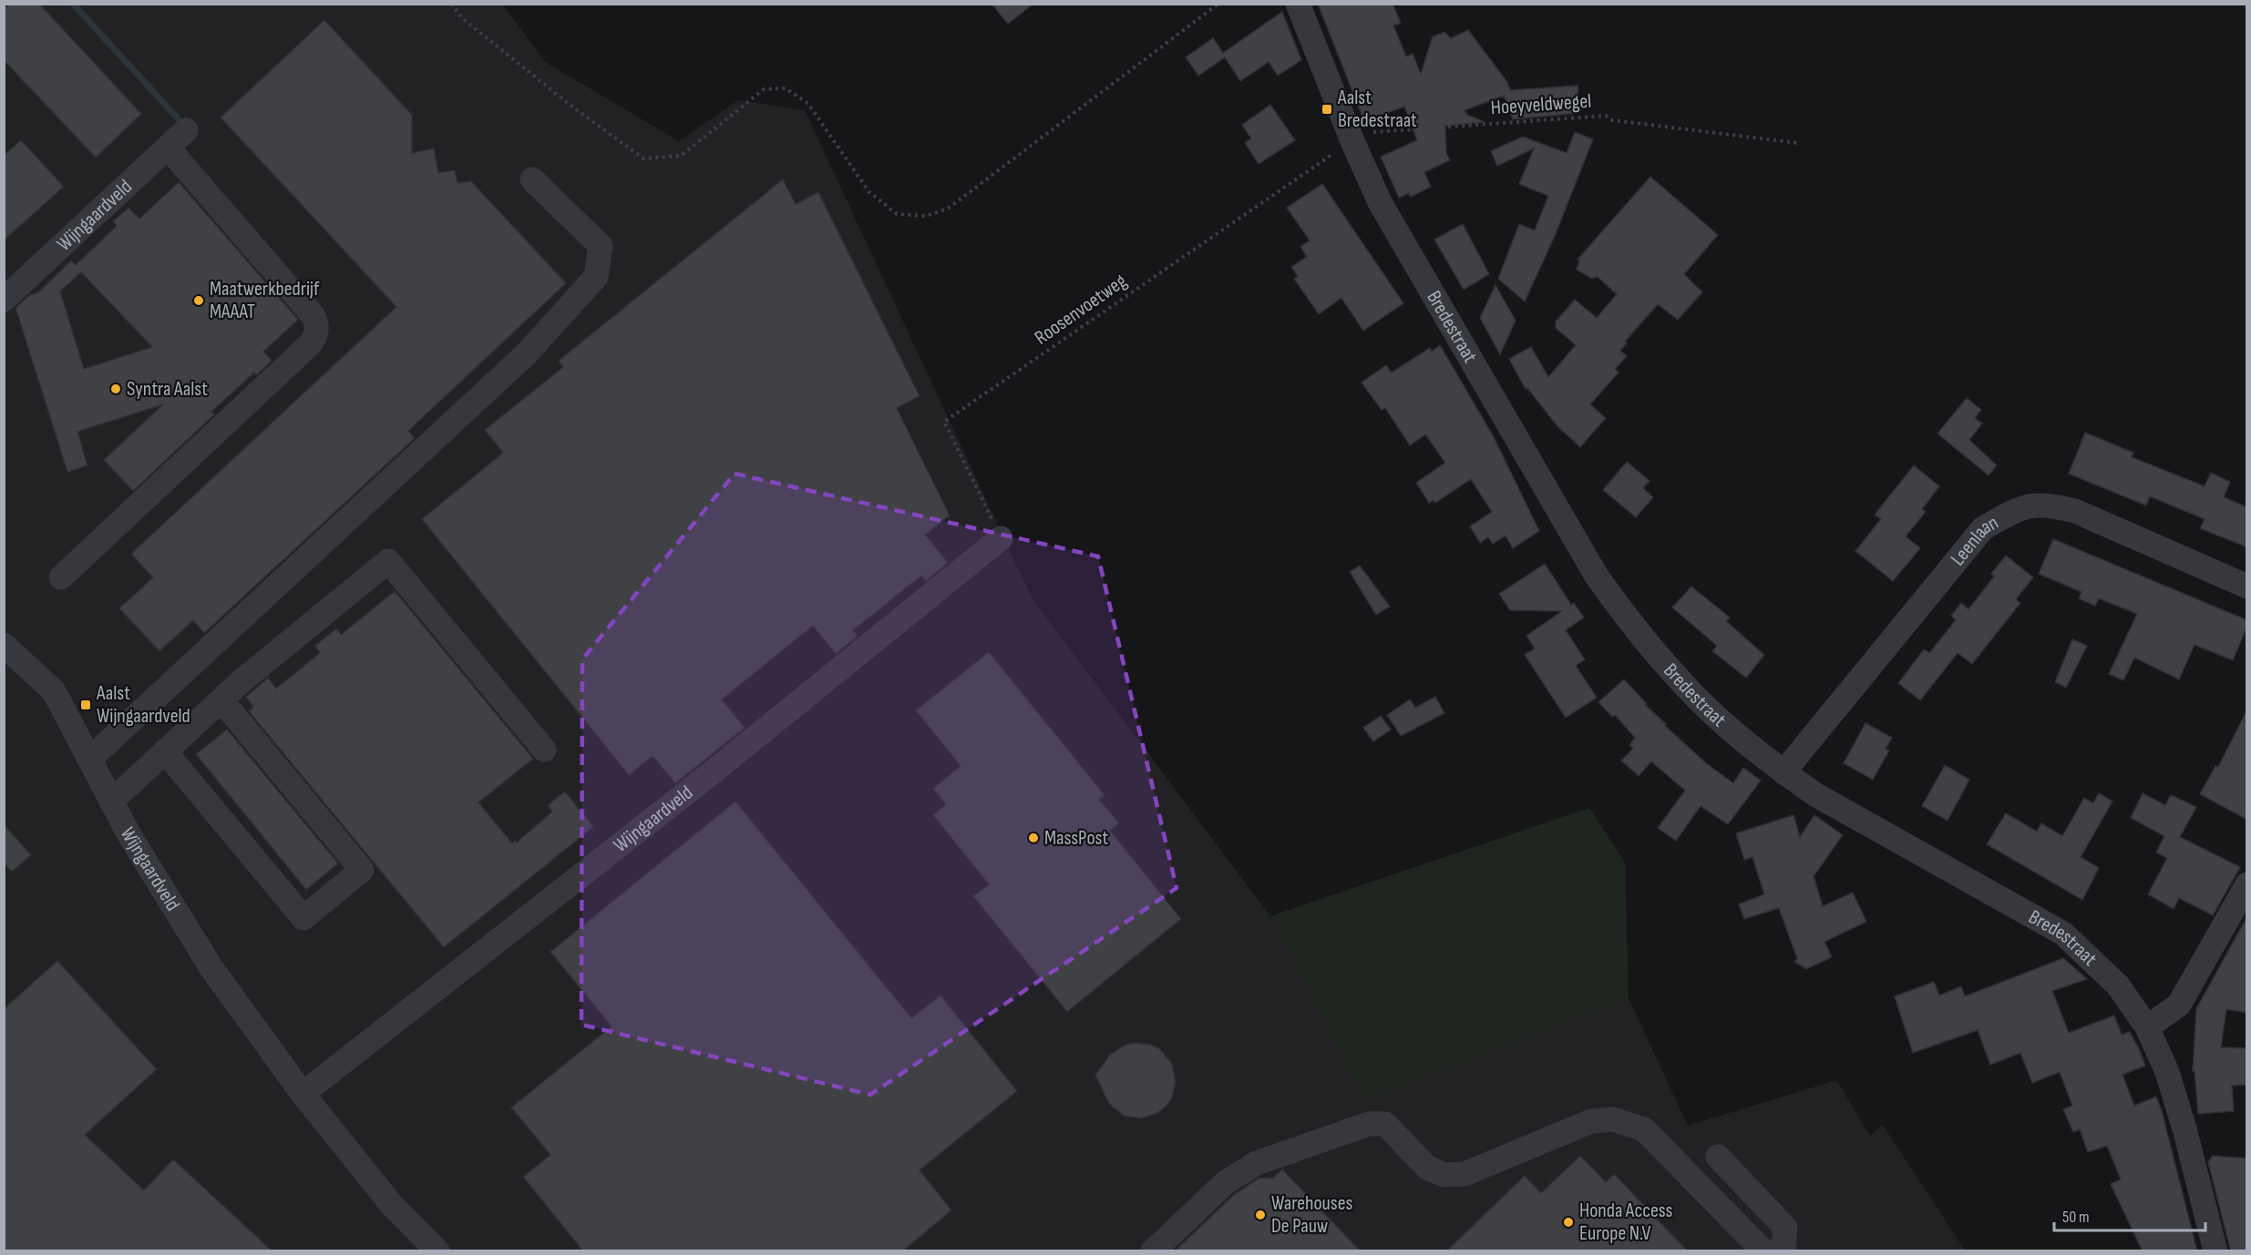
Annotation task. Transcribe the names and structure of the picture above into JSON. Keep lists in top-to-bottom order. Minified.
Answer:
{"streets":{"street":["Wijngaardveld","Bredestraat","Leenlaan"],"path":["Hoeyveldwegel","Roosenvoetweg"]},"crossings":[["Hoeyveldwegel","Roosenvoetweg"],["Hoeyveldwegel","Bredestraat"],["Wijngaardveld","Roosenvoetweg"],["Roosenvoetweg","Bredestraat"],["Bredestraat","Leenlaan"]],"places":{"transit":["Aalst Bredestraat","Aalst Wijngaardveld"],"other":["Maatwerkbedrijf MAAAT","Syntra Aalst","MassPost","Warehouses De Pauw","Honda Access Europe N.V"]},"scale_bar":"50 m"}
